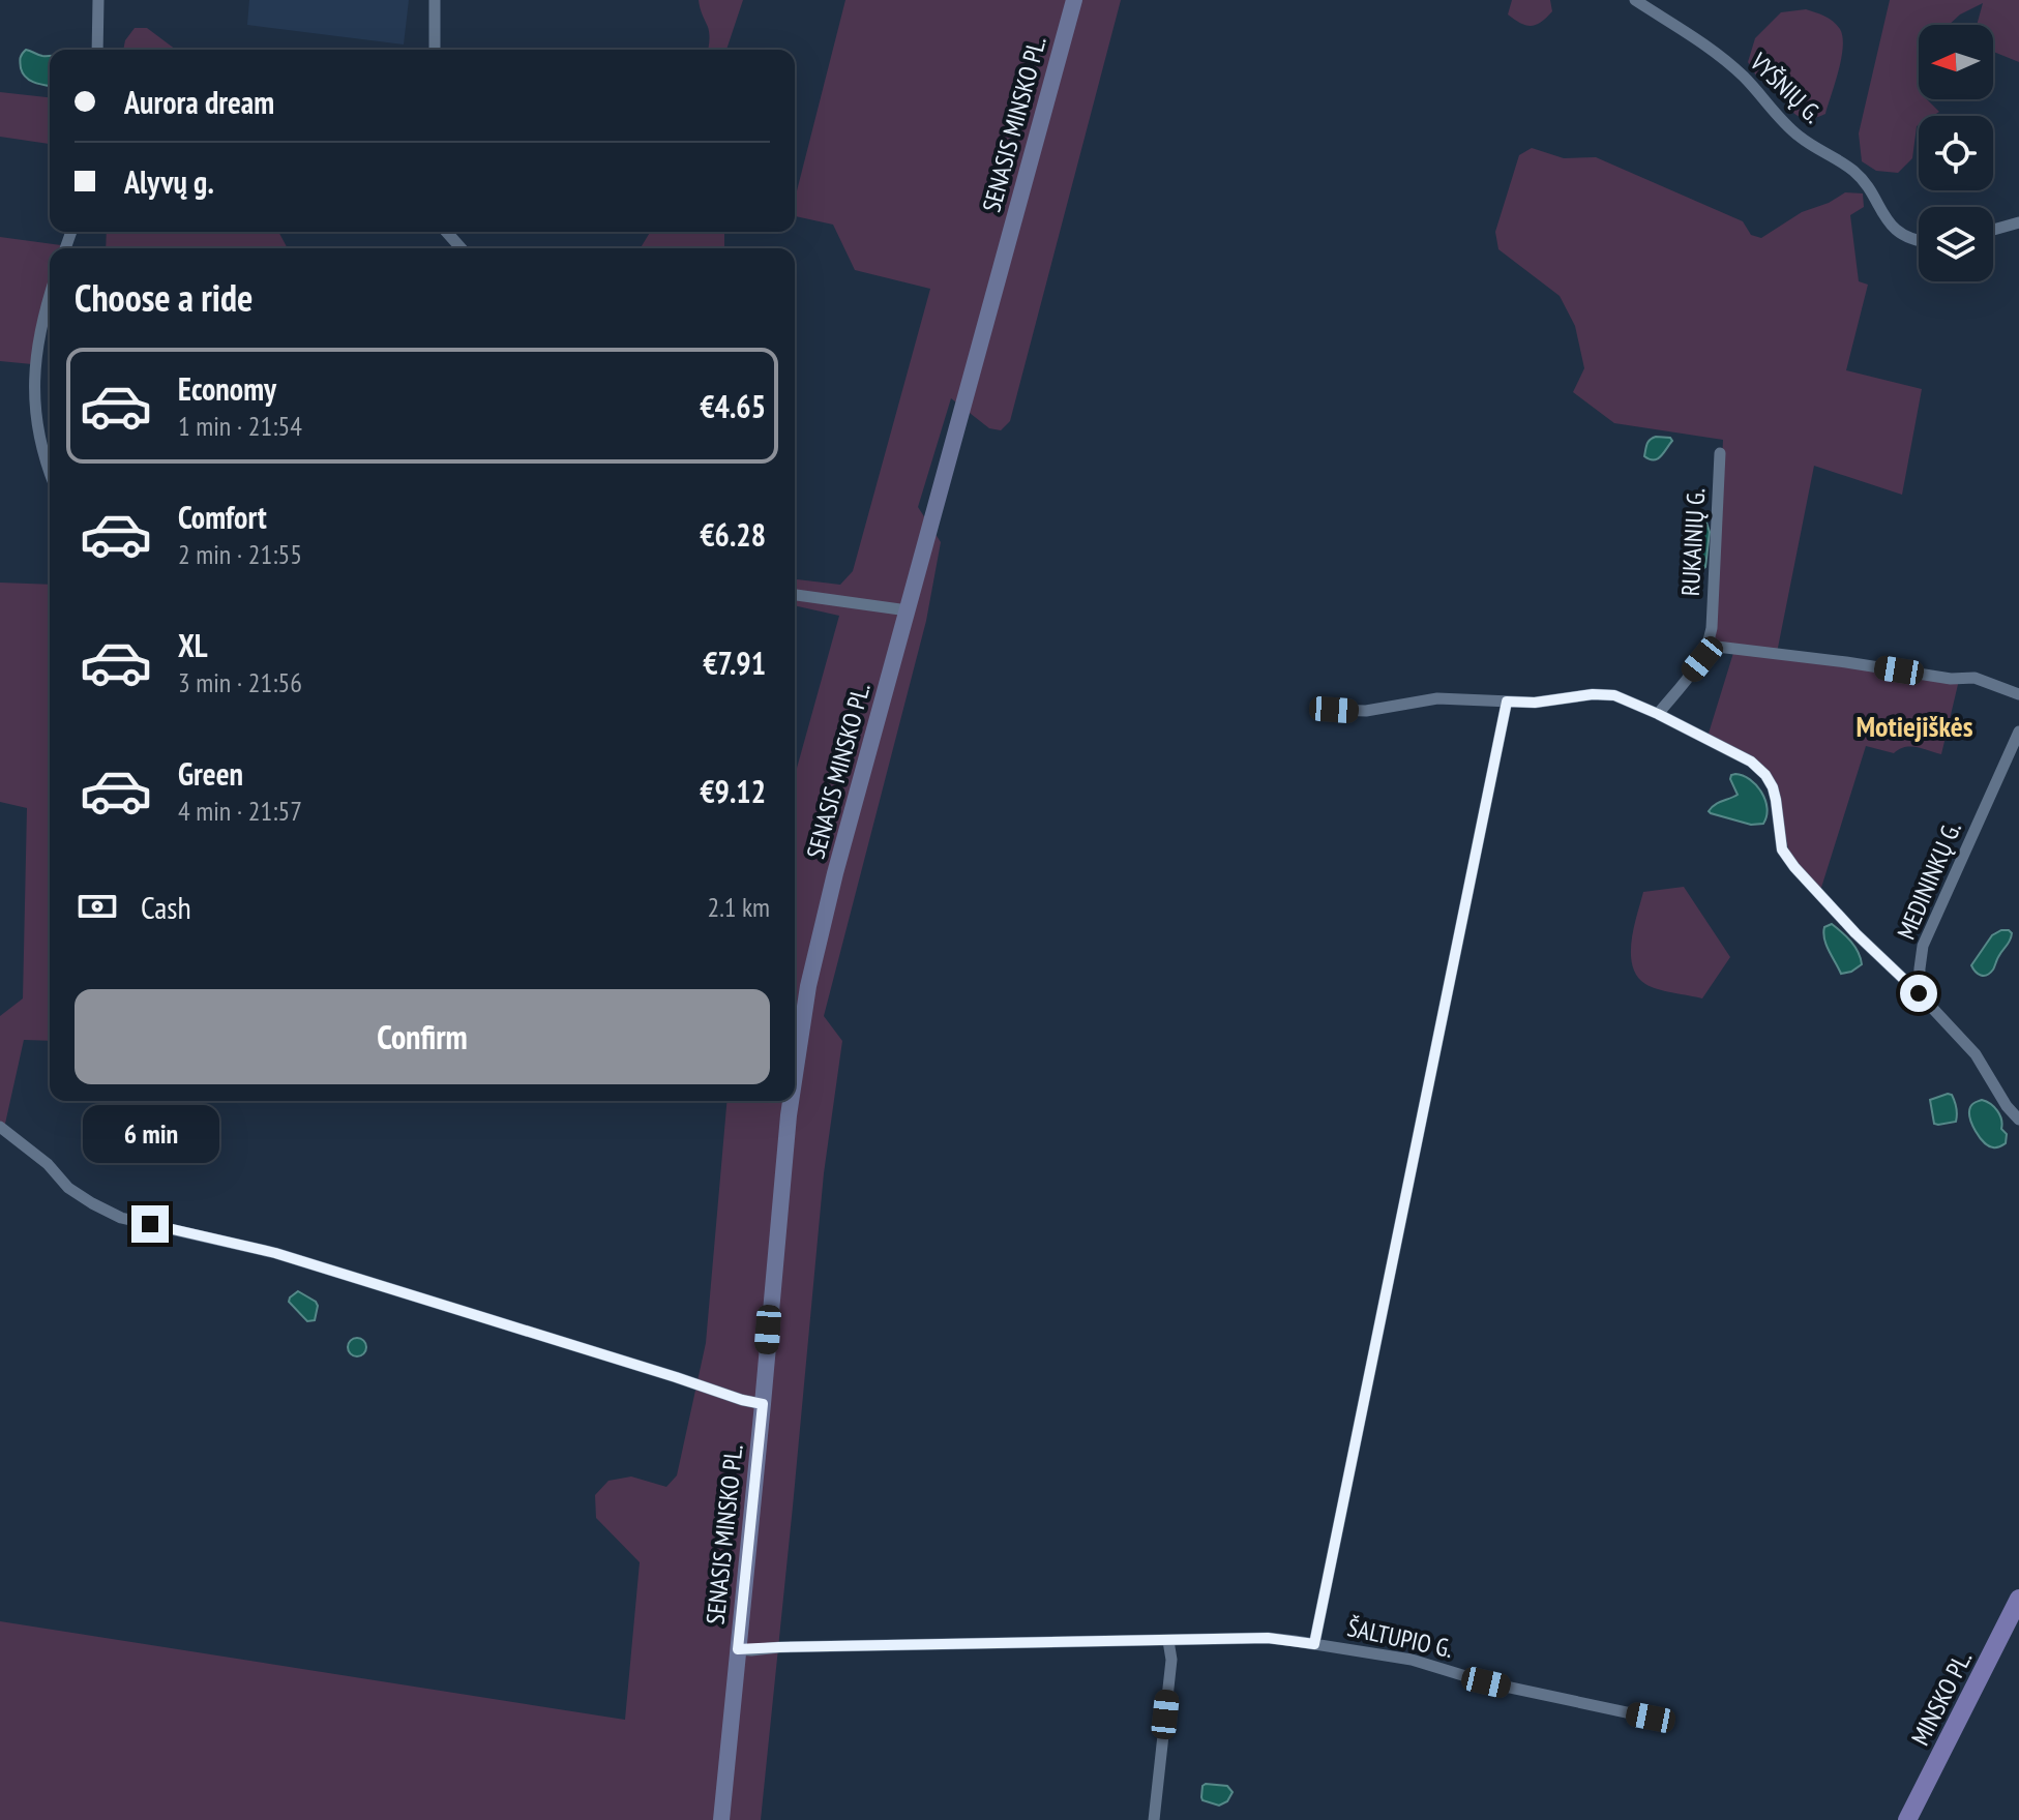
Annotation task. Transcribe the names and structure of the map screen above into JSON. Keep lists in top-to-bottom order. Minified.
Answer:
{"streets":{"highway":["MINSKO PL."],"main road":["SENASIS MINSKO PL."],"street":["VYŠNIŲ G.","RUKAINIŲ G.","MEDININKŲ G.","ŠALTUPIO G."]},"crossings":[["SENASIS MINSKO PL.","ŠALTUPIO G."]],"districts":["Motiejiškės"],"north":"left","page":{"banner":["Aurora dream","Alyvų g."],"heading":"Choose a ride","list":[{"name":"Economy","note":"1 min · 21:54","value":"€4.65"},{"name":"Comfort","note":"2 min · 21:55","value":"€6.28"},{"name":"XL","note":"3 min · 21:56","value":"€7.91"},{"name":"Green","note":"4 min · 21:57","value":"€9.12"}],"pay":["Cash","2.1 km"],"buttons":"Confirm","bubble":"6 min"}}
